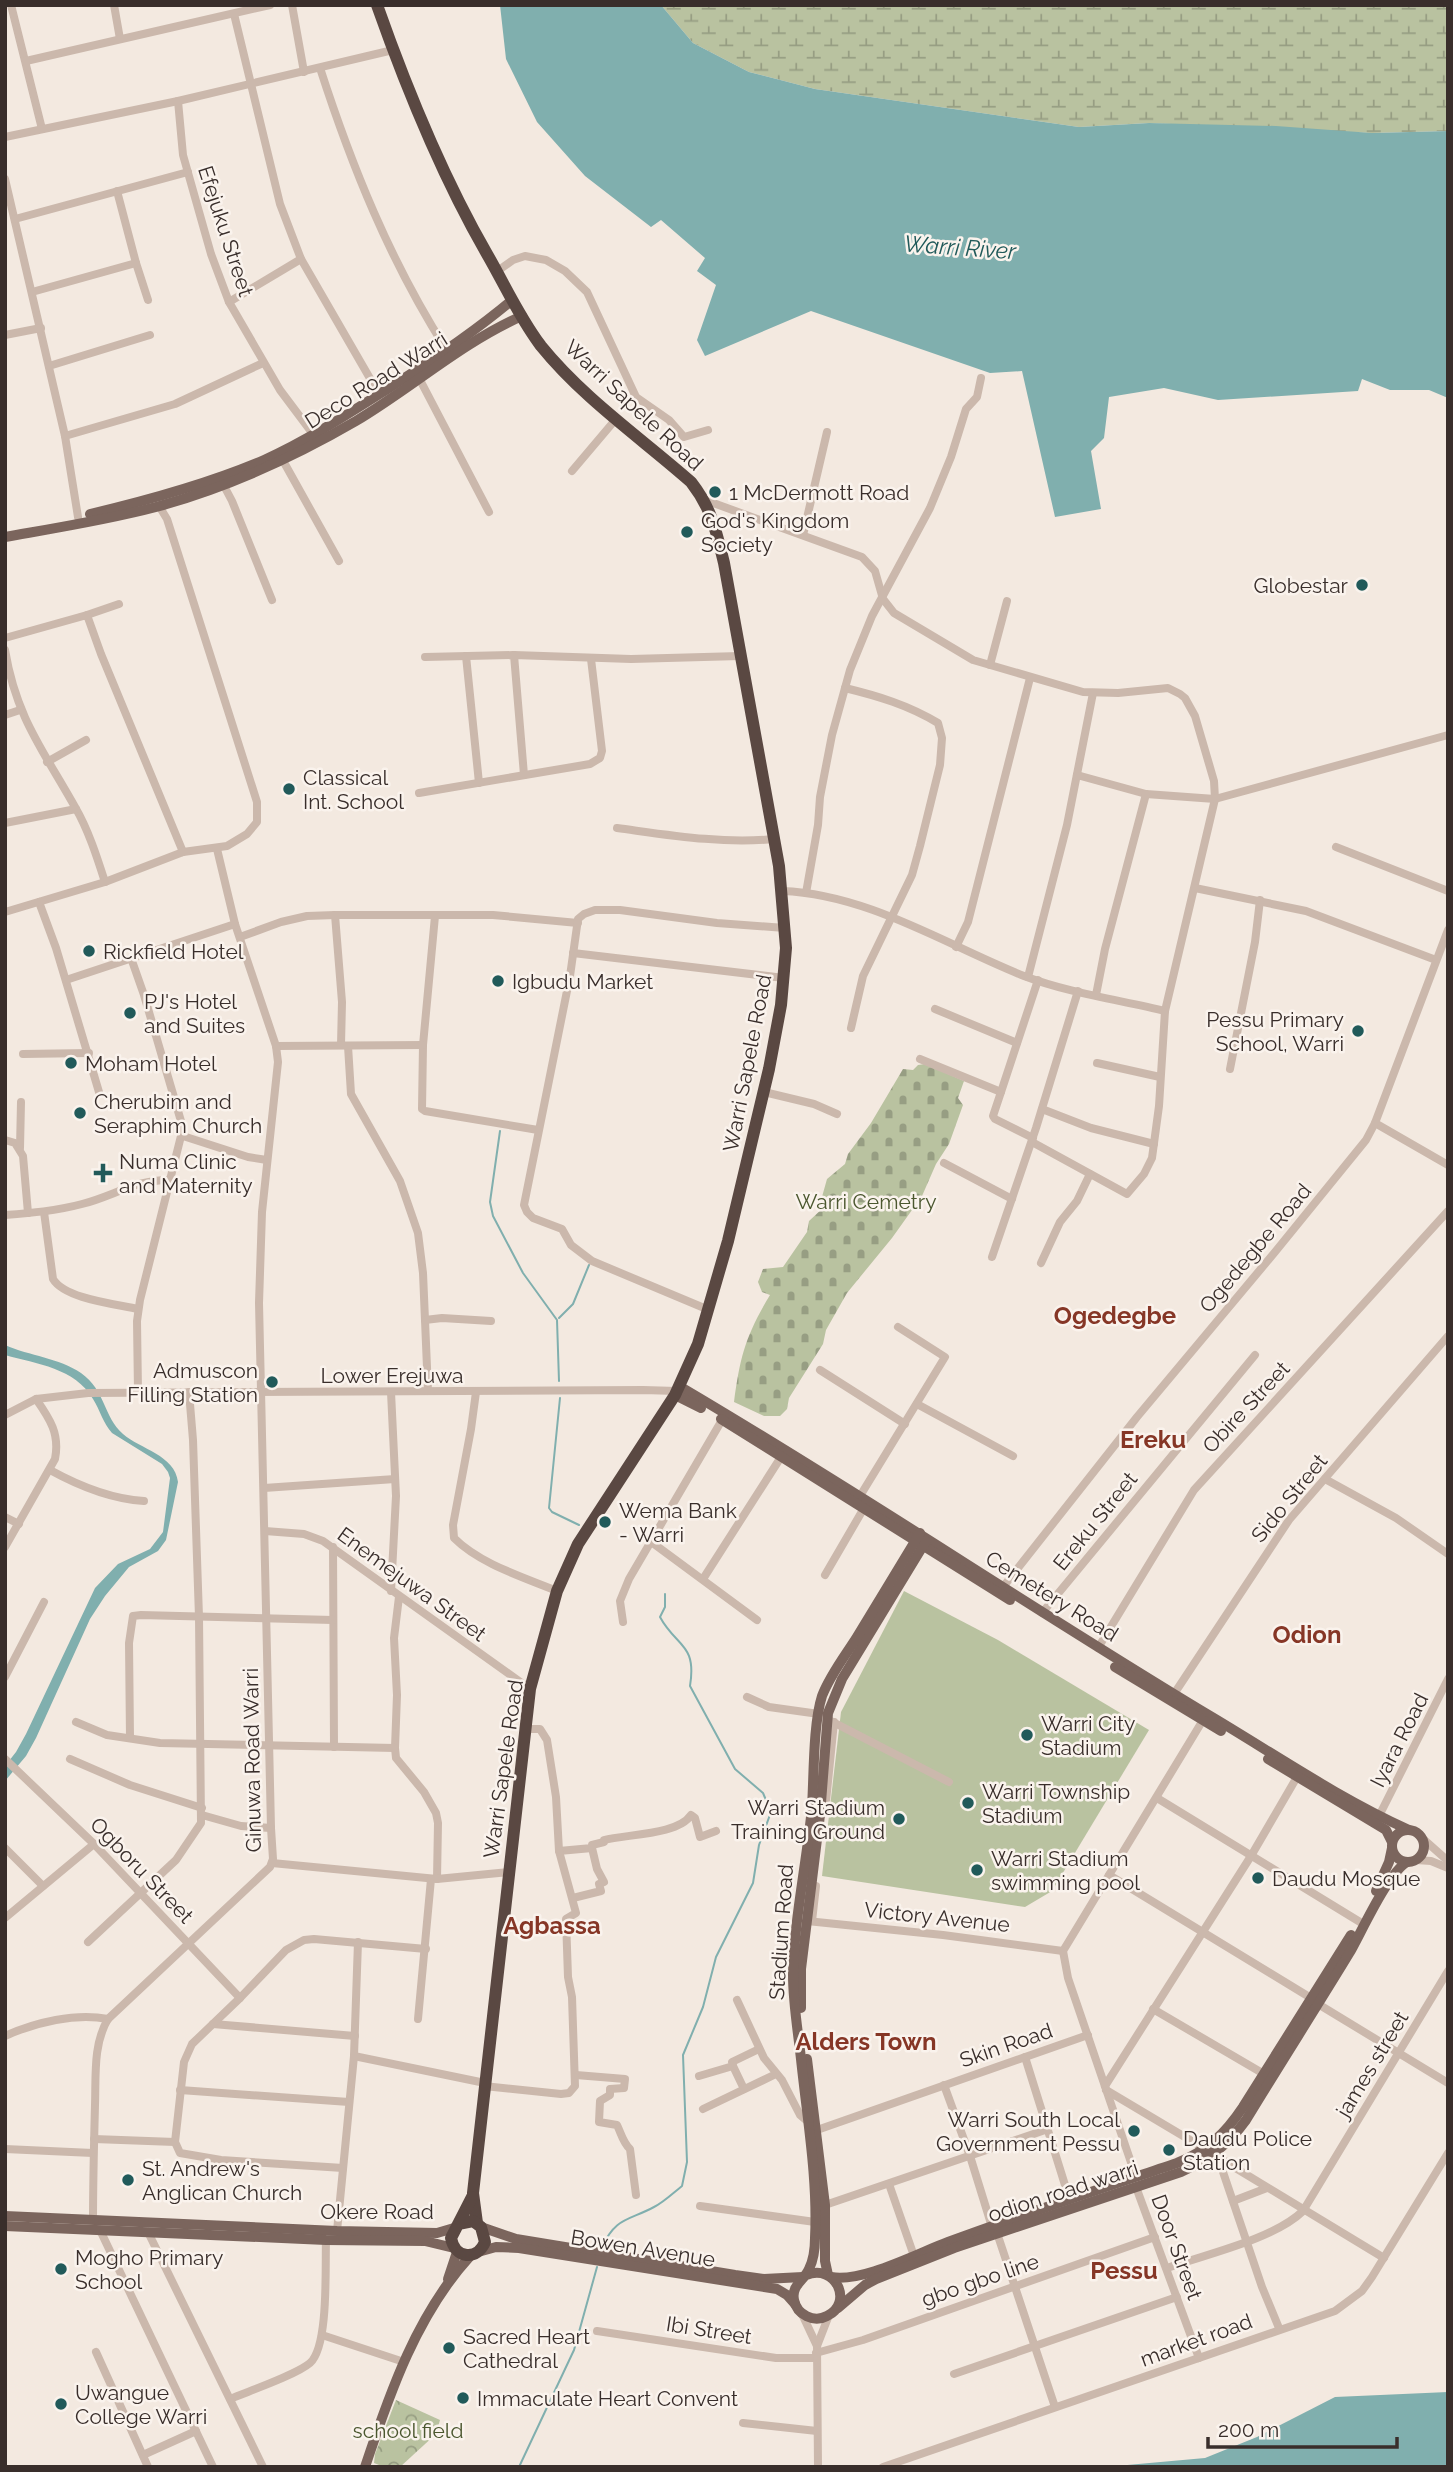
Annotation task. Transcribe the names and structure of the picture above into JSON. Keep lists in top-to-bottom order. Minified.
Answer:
{"streets":{"highway":["Warri Sapele Road"],"main road":["Deco Road Warri","Cemetery Road","Stadium Road","odion road warri","Okere Road","Bowen Avenue"],"street":["Efejuku Street","Ogedegbe Road","Lower Erejuwa","Obire Street","Sido Street","Ereku Street","Enemejuwa Street","Iyara Road","Ginuwa Road Warri","Ogboru Street","Victory Avenue","Skin Road","james street","Door Street","gbo gbo line","Ibi Street","market road"]},"crossings":[["Efejuku Street","Deco Road Warri"],["Deco Road Warri","Warri Sapele Road"],["Warri Sapele Road","Lower Erejuwa"],["Warri Sapele Road","Enemejuwa Street"],["Warri Sapele Road","Cemetery Road"],["Warri Sapele Road","Okere Road"],["Warri Sapele Road","Bowen Avenue"],["Ogedegbe Road","Cemetery Road"],["Lower Erejuwa","Cemetery Road"],["Lower Erejuwa","Ginuwa Road Warri"],["Obire Street","Cemetery Road"],["Sido Street","Cemetery Road"],["Ereku Street","Cemetery Road"],["Enemejuwa Street","Ginuwa Road Warri"],["Cemetery Road","Iyara Road"],["Cemetery Road","Stadium Road"],["Cemetery Road","odion road warri"],["Ginuwa Road Warri","Ogboru Street"],["Ginuwa Road Warri","Okere Road"],["Victory Avenue","Stadium Road"],["Victory Avenue","Door Street"],["Stadium Road","Skin Road"],["Stadium Road","odion road warri"],["Stadium Road","Bowen Avenue"],["Skin Road","Door Street"],["odion road warri","Door Street"],["odion road warri","Bowen Avenue"],["Okere Road","Bowen Avenue"],["Door Street","gbo gbo line"],["Door Street","market road"],["gbo gbo line","Ibi Street"]],"districts":["Ogedegbe","Ereku","Odion","Agbassa","Alders Town","Pessu"],"water":["Warri River"],"parks":["Warri Cemetry","school field"],"places":{"other":["1 McDermott Road","God's Kingdom Society","Globestar","Classical Int. School","Rickfield Hotel","Igbudu Market","PJ's Hotel and Suites","Pessu Primary School, Warri","Moham Hotel","Cherubim and Seraphim Church","Admuscon Filling Station","Wema Bank - Warri","Warri City Stadium","Warri Township Stadium","Warri Stadium Training Ground","Warri Stadium swimming pool","Daudu Mosque","Warri South Local Government Pessu","Daudu Police Station","St. Andrew's Anglican Church","Mogho Primary School","Sacred Heart Cathedral","Immaculate Heart Convent","Uwangue College Warri"],"health":["Numa Clinic and Maternity"]},"scale_bar":"200 m"}
